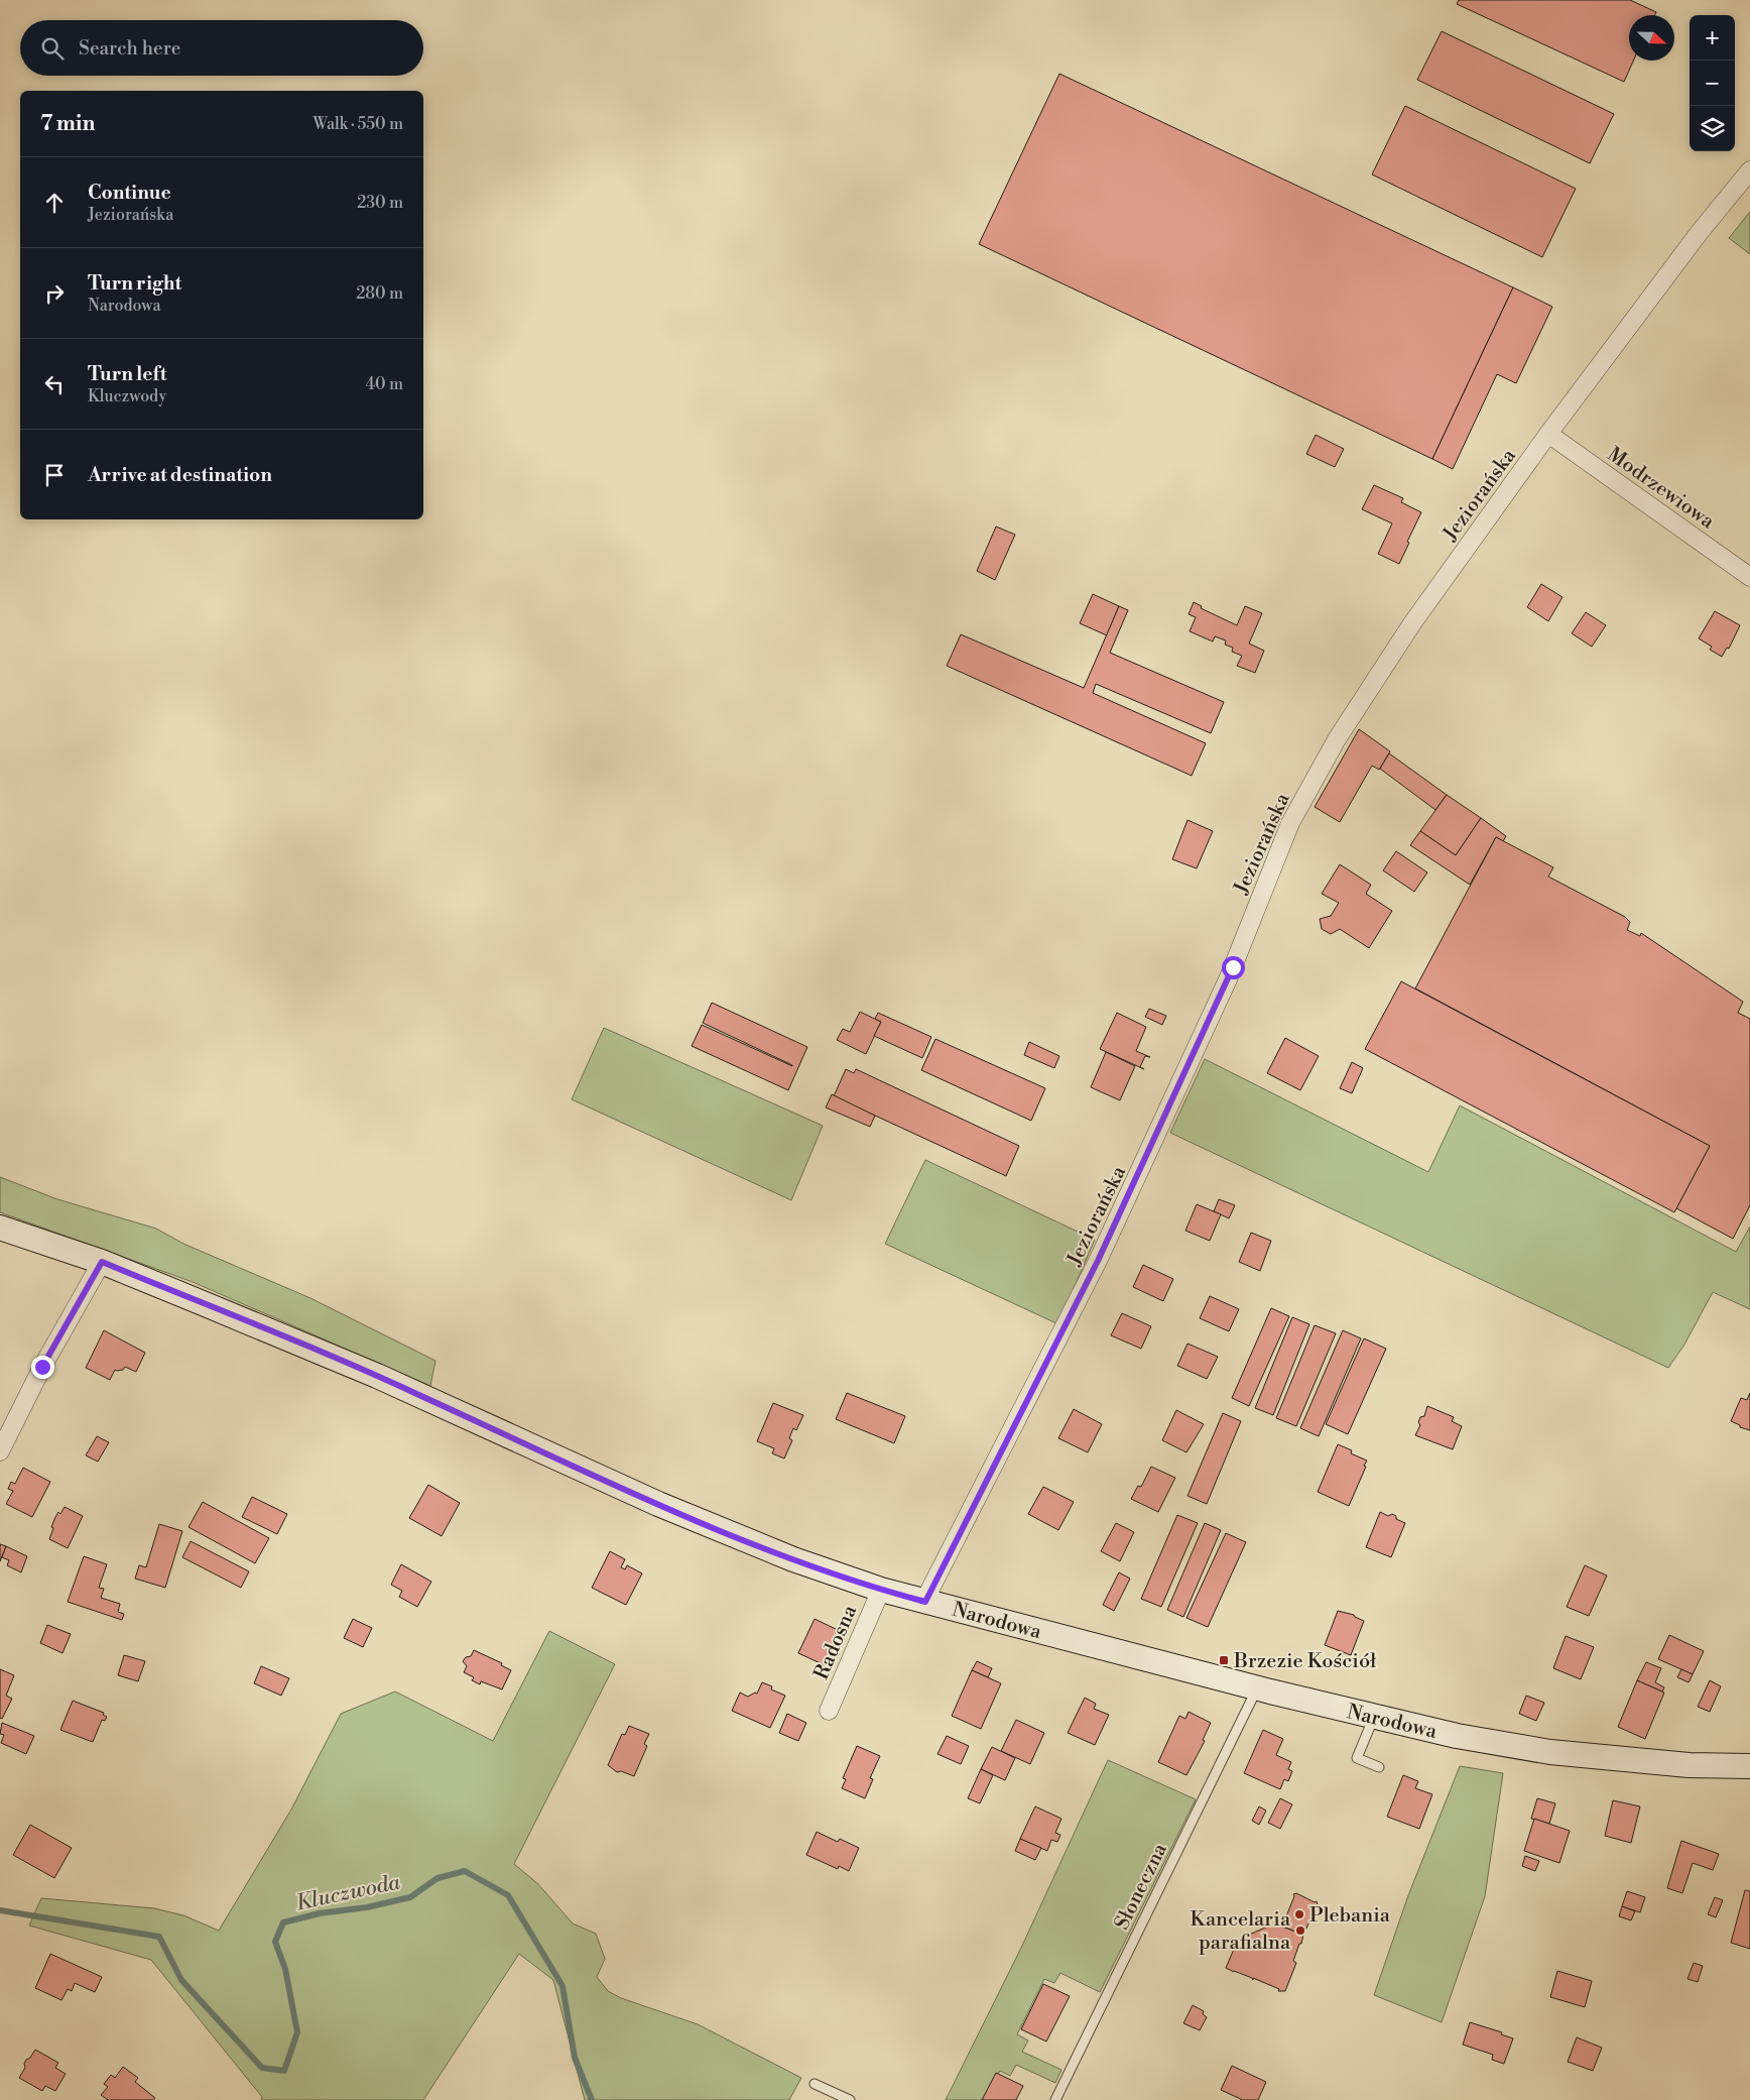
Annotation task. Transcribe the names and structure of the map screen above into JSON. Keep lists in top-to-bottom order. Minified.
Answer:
{"streets":{"street":["Modrzewiowa","Jeziorańska","Narodowa","Radosna"],"lane":["Słoneczna"]},"crossings":[["Modrzewiowa","Jeziorańska"],["Jeziorańska","Narodowa"],["Narodowa","Radosna"],["Narodowa","Słoneczna"]],"water":["Kluczwoda"],"places":{"transit":["Brzezie Kościół"],"other":["Plebania","Kancelaria parafialna"]},"north":"right","page":{"map_buttons":["+","−"],"search":"Search here","heading":["7 min","Walk · 550 m"],"list":[["Continue","Jeziorańska","230 m"],["Turn right","Narodowa","280 m"],["Turn left","Kluczwody","40 m"],"Arrive at destination"]}}
